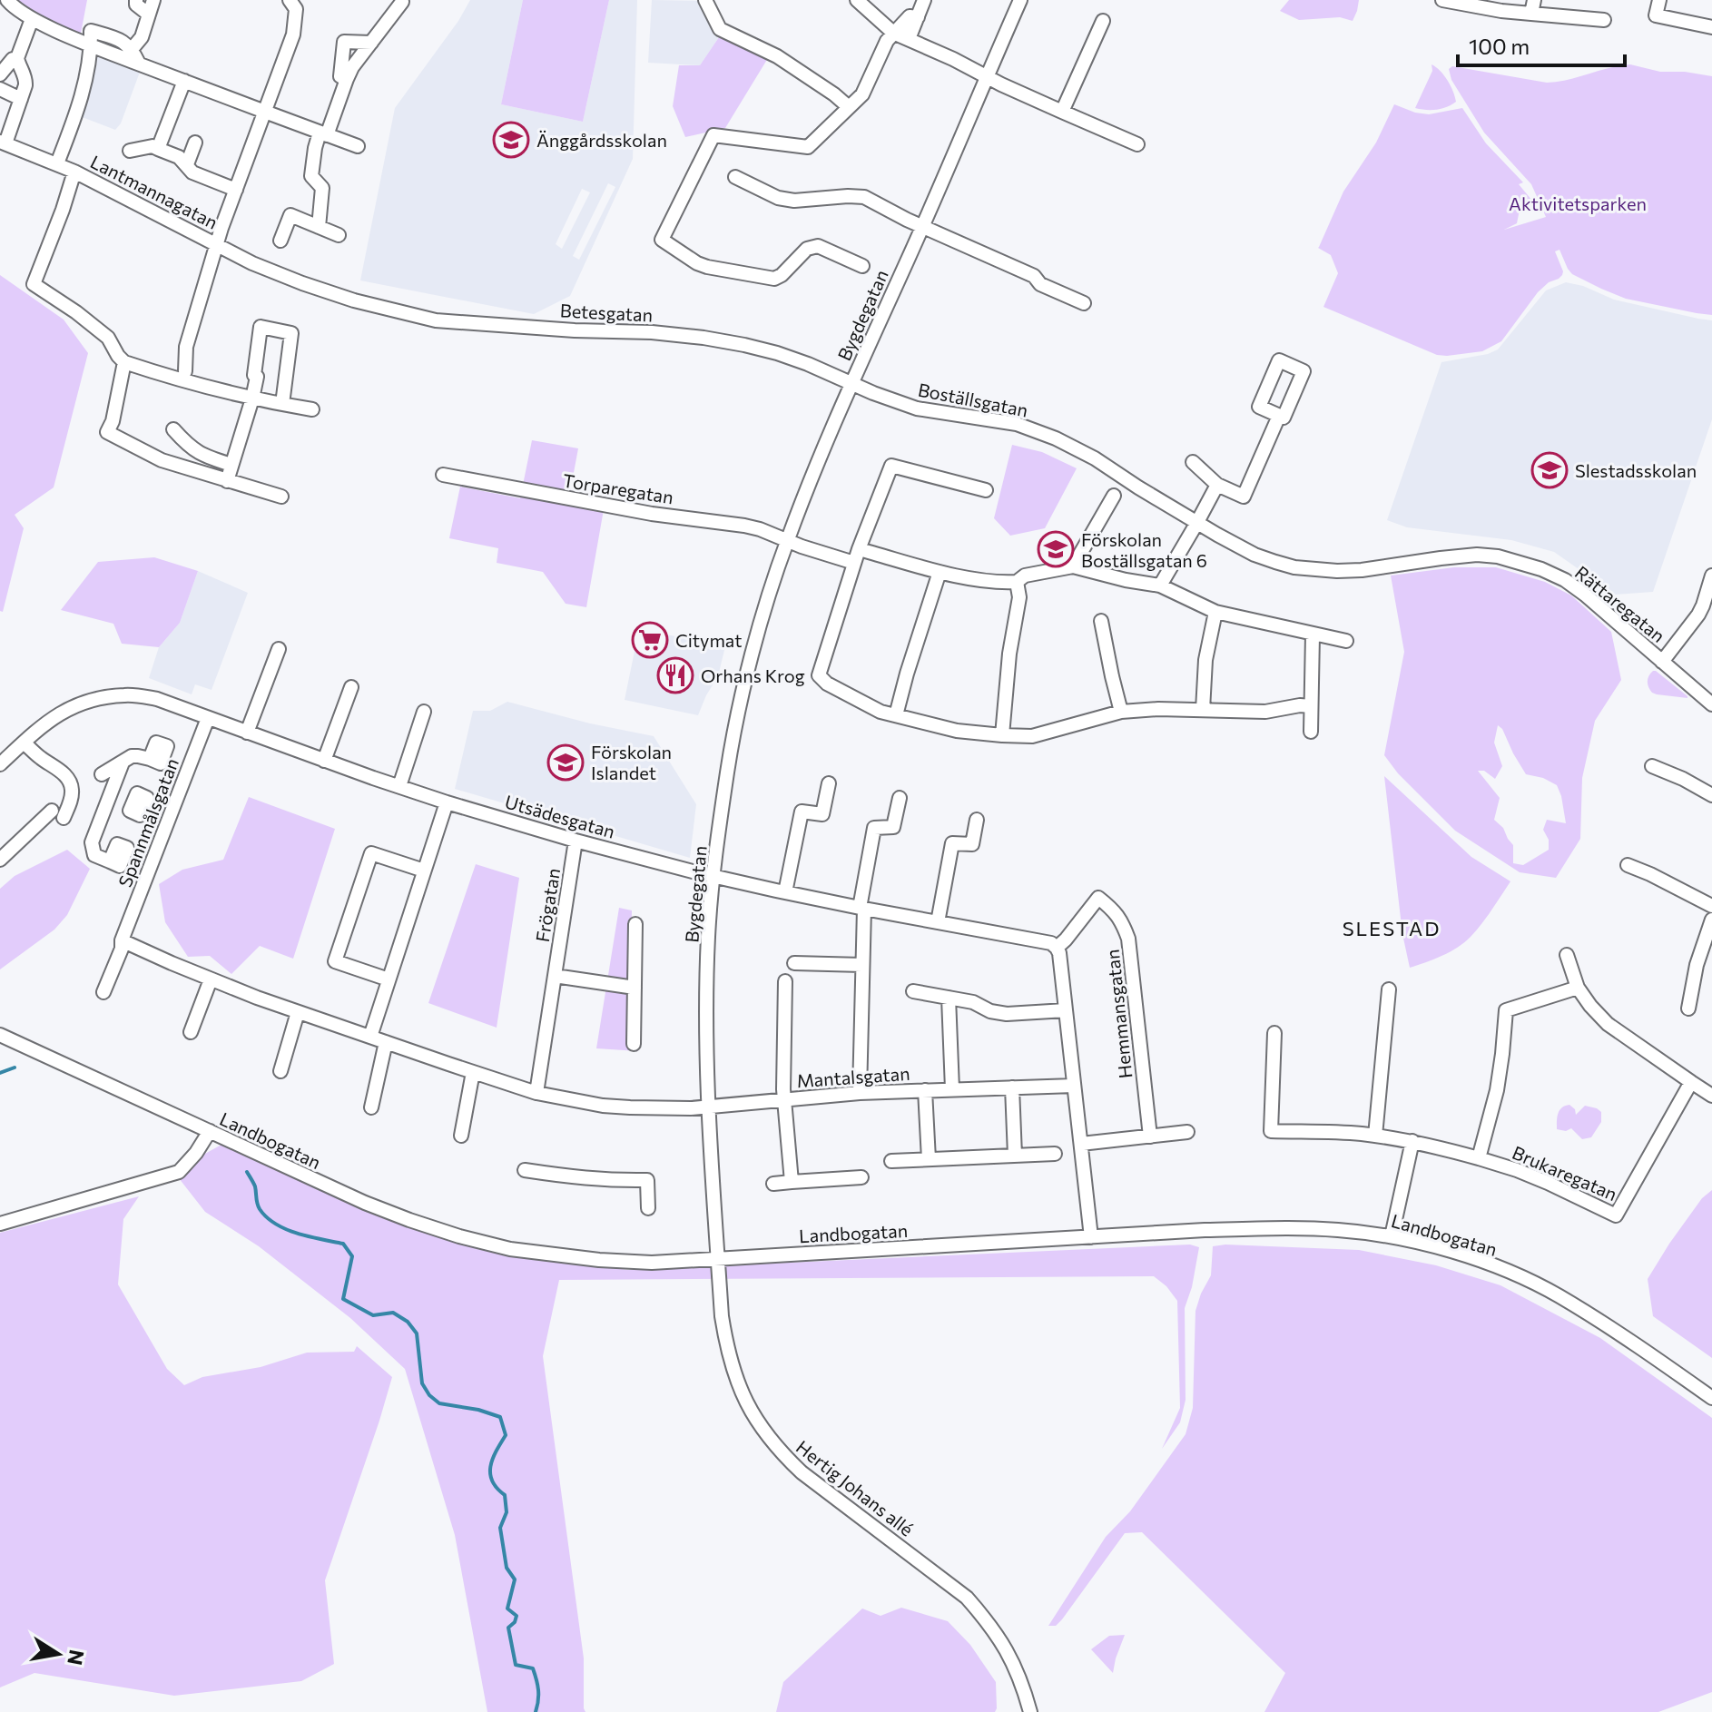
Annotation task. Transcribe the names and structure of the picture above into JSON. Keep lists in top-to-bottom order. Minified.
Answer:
{"streets":{"street":["Lantmannagatan","Betesgatan","Bygdegatan","Boställsgatan","Torparegatan","Rättaregatan","Utsädesgatan","Spannmålsgatan","Frögatan","Hemmansgatan","Mantalsgatan","Landbogatan","Brukaregatan","Hertig Johans allé"]},"crossings":[["Lantmannagatan","Betesgatan"],["Betesgatan","Bygdegatan"],["Betesgatan","Boställsgatan"],["Bygdegatan","Boställsgatan"],["Bygdegatan","Torparegatan"],["Bygdegatan","Utsädesgatan"],["Bygdegatan","Mantalsgatan"],["Bygdegatan","Landbogatan"],["Bygdegatan","Hertig Johans allé"],["Boställsgatan","Rättaregatan"],["Utsädesgatan","Spannmålsgatan"],["Utsädesgatan","Frögatan"],["Landbogatan","Hertig Johans allé"]],"districts":["SLESTAD"],"parks":["Aktivitetsparken"],"places":{"school or university":["Änggårdsskolan","Slestadsskolan","Förskolan Boställsgatan 6","Förskolan Islandet"],"supermarket":["Citymat"],"restaurant":["Orhans Krog"]},"scale_bar":"100 m","north":"right"}
